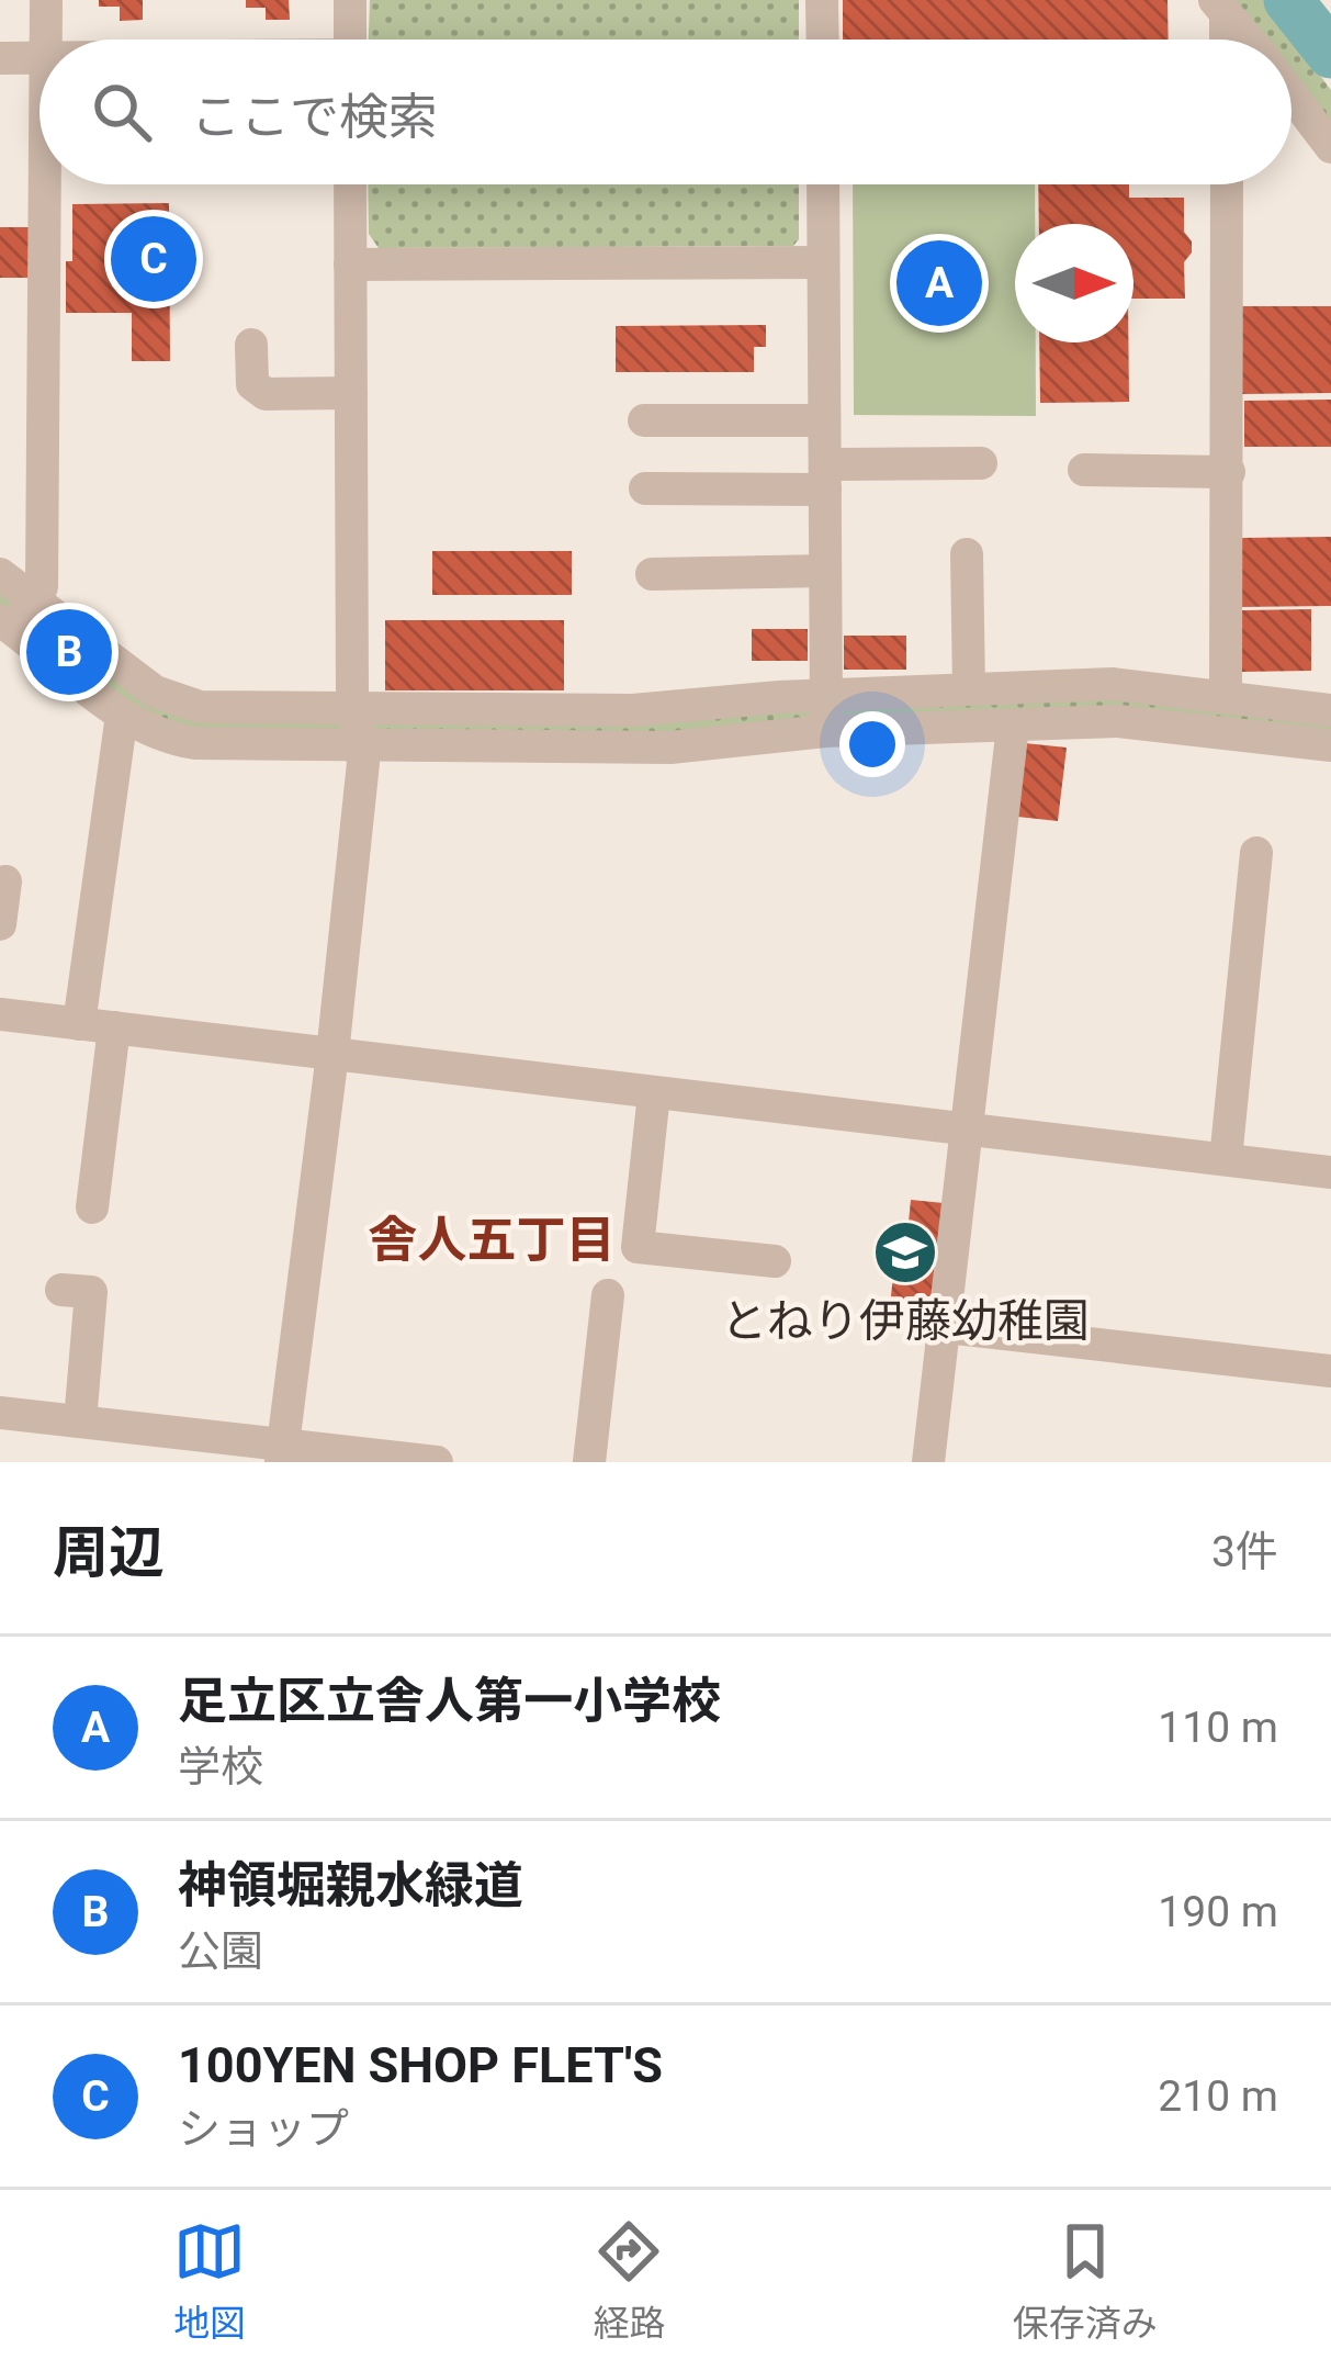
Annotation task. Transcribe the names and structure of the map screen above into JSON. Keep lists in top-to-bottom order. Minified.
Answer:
{"districts":["舎人五丁目"],"places":{"school or university":["とねり伊藤幼稚園"]},"north":"right","page":{"search":"ここで検索","pins":["C","A","B"],"heading":["周辺","3件"],"list":[{"mark":"A","name":"足立区立舎人第一小学校","note":"学校","value":"110 m"},{"mark":"B","name":"神領堀親水緑道","note":"公園","value":"190 m"},{"mark":"C","name":"100YEN SHOP FLET'S","note":"ショップ","value":"210 m"}],"nav":["地図","経路","保存済み"]}}
